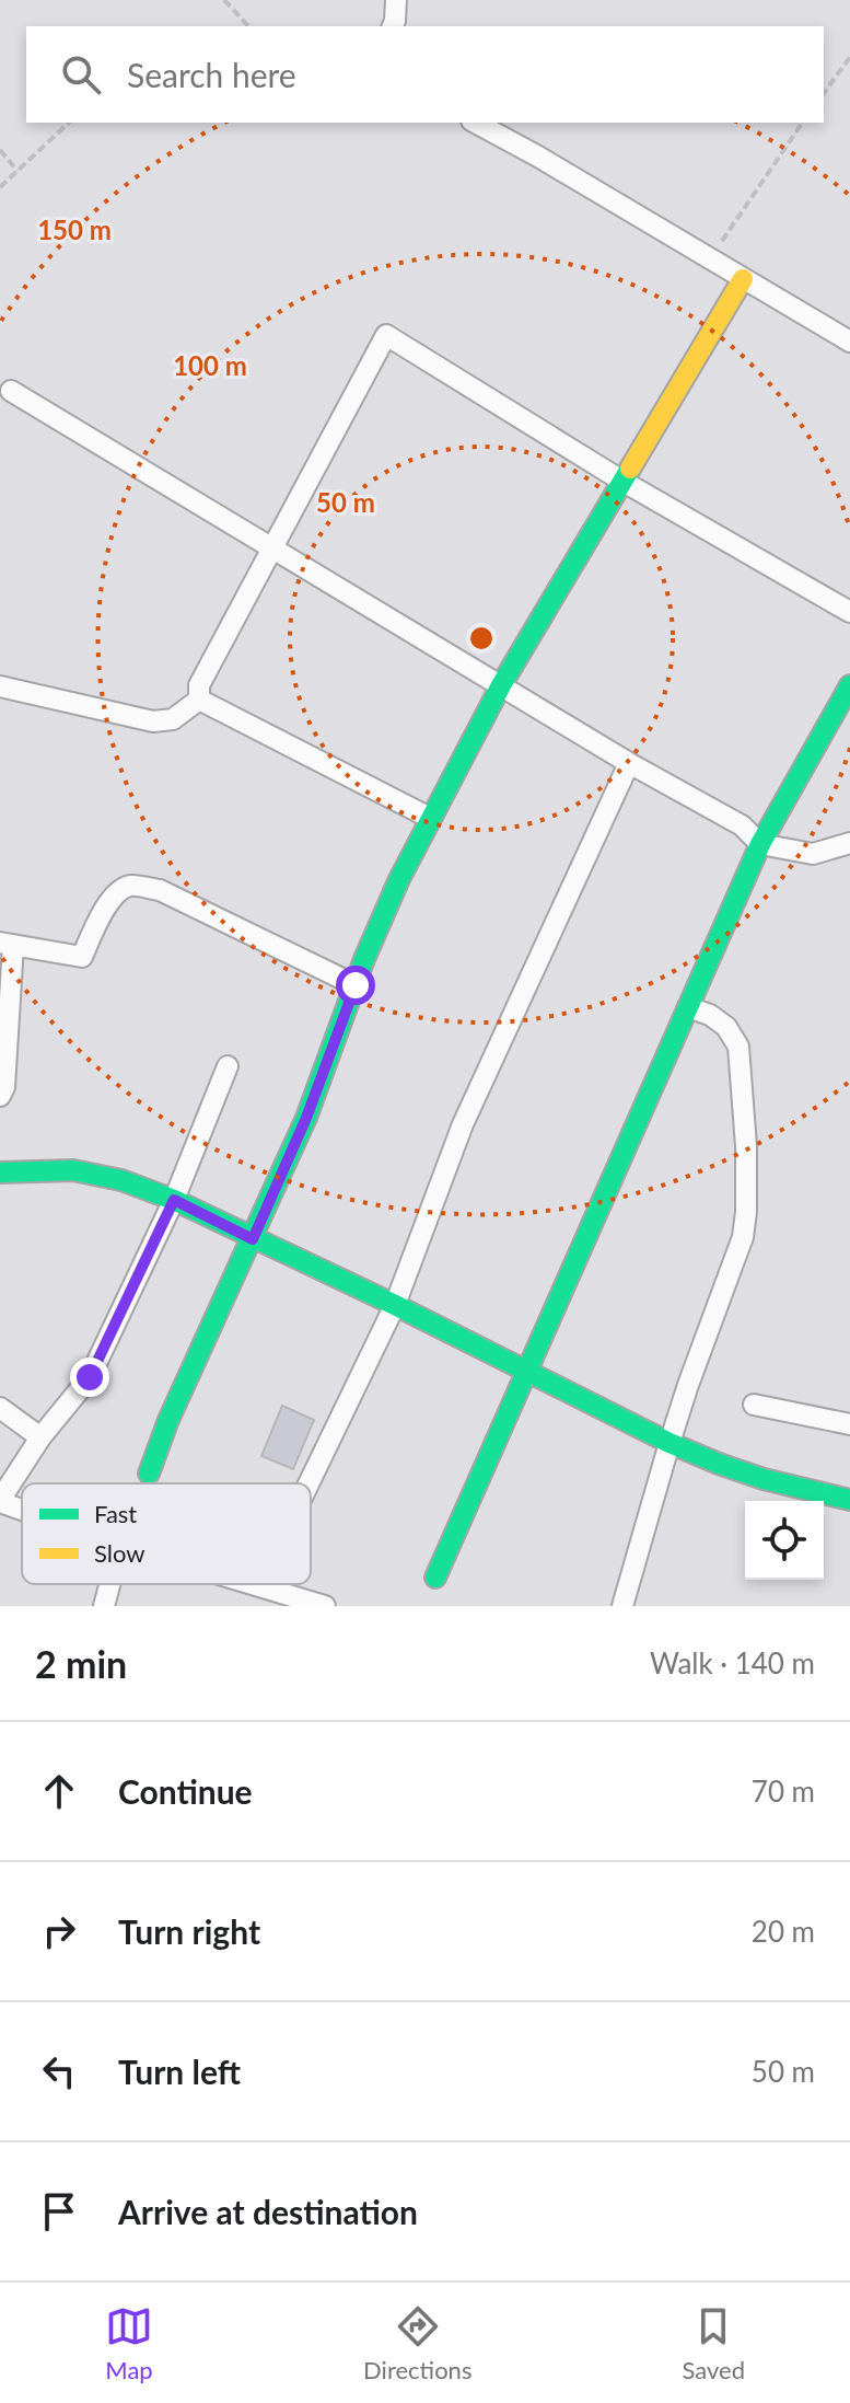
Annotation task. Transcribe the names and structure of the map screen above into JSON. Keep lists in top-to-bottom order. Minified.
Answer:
{"legend":["Fast","Slow"],"page":{"search":"Search here","heading":["2 min","Walk · 140 m"],"list":[["Continue","70 m"],["Turn right","20 m"],["Turn left","50 m"],"Arrive at destination"],"nav":["Map","Directions","Saved"]},"rings":["150 m","100 m","50 m"]}
